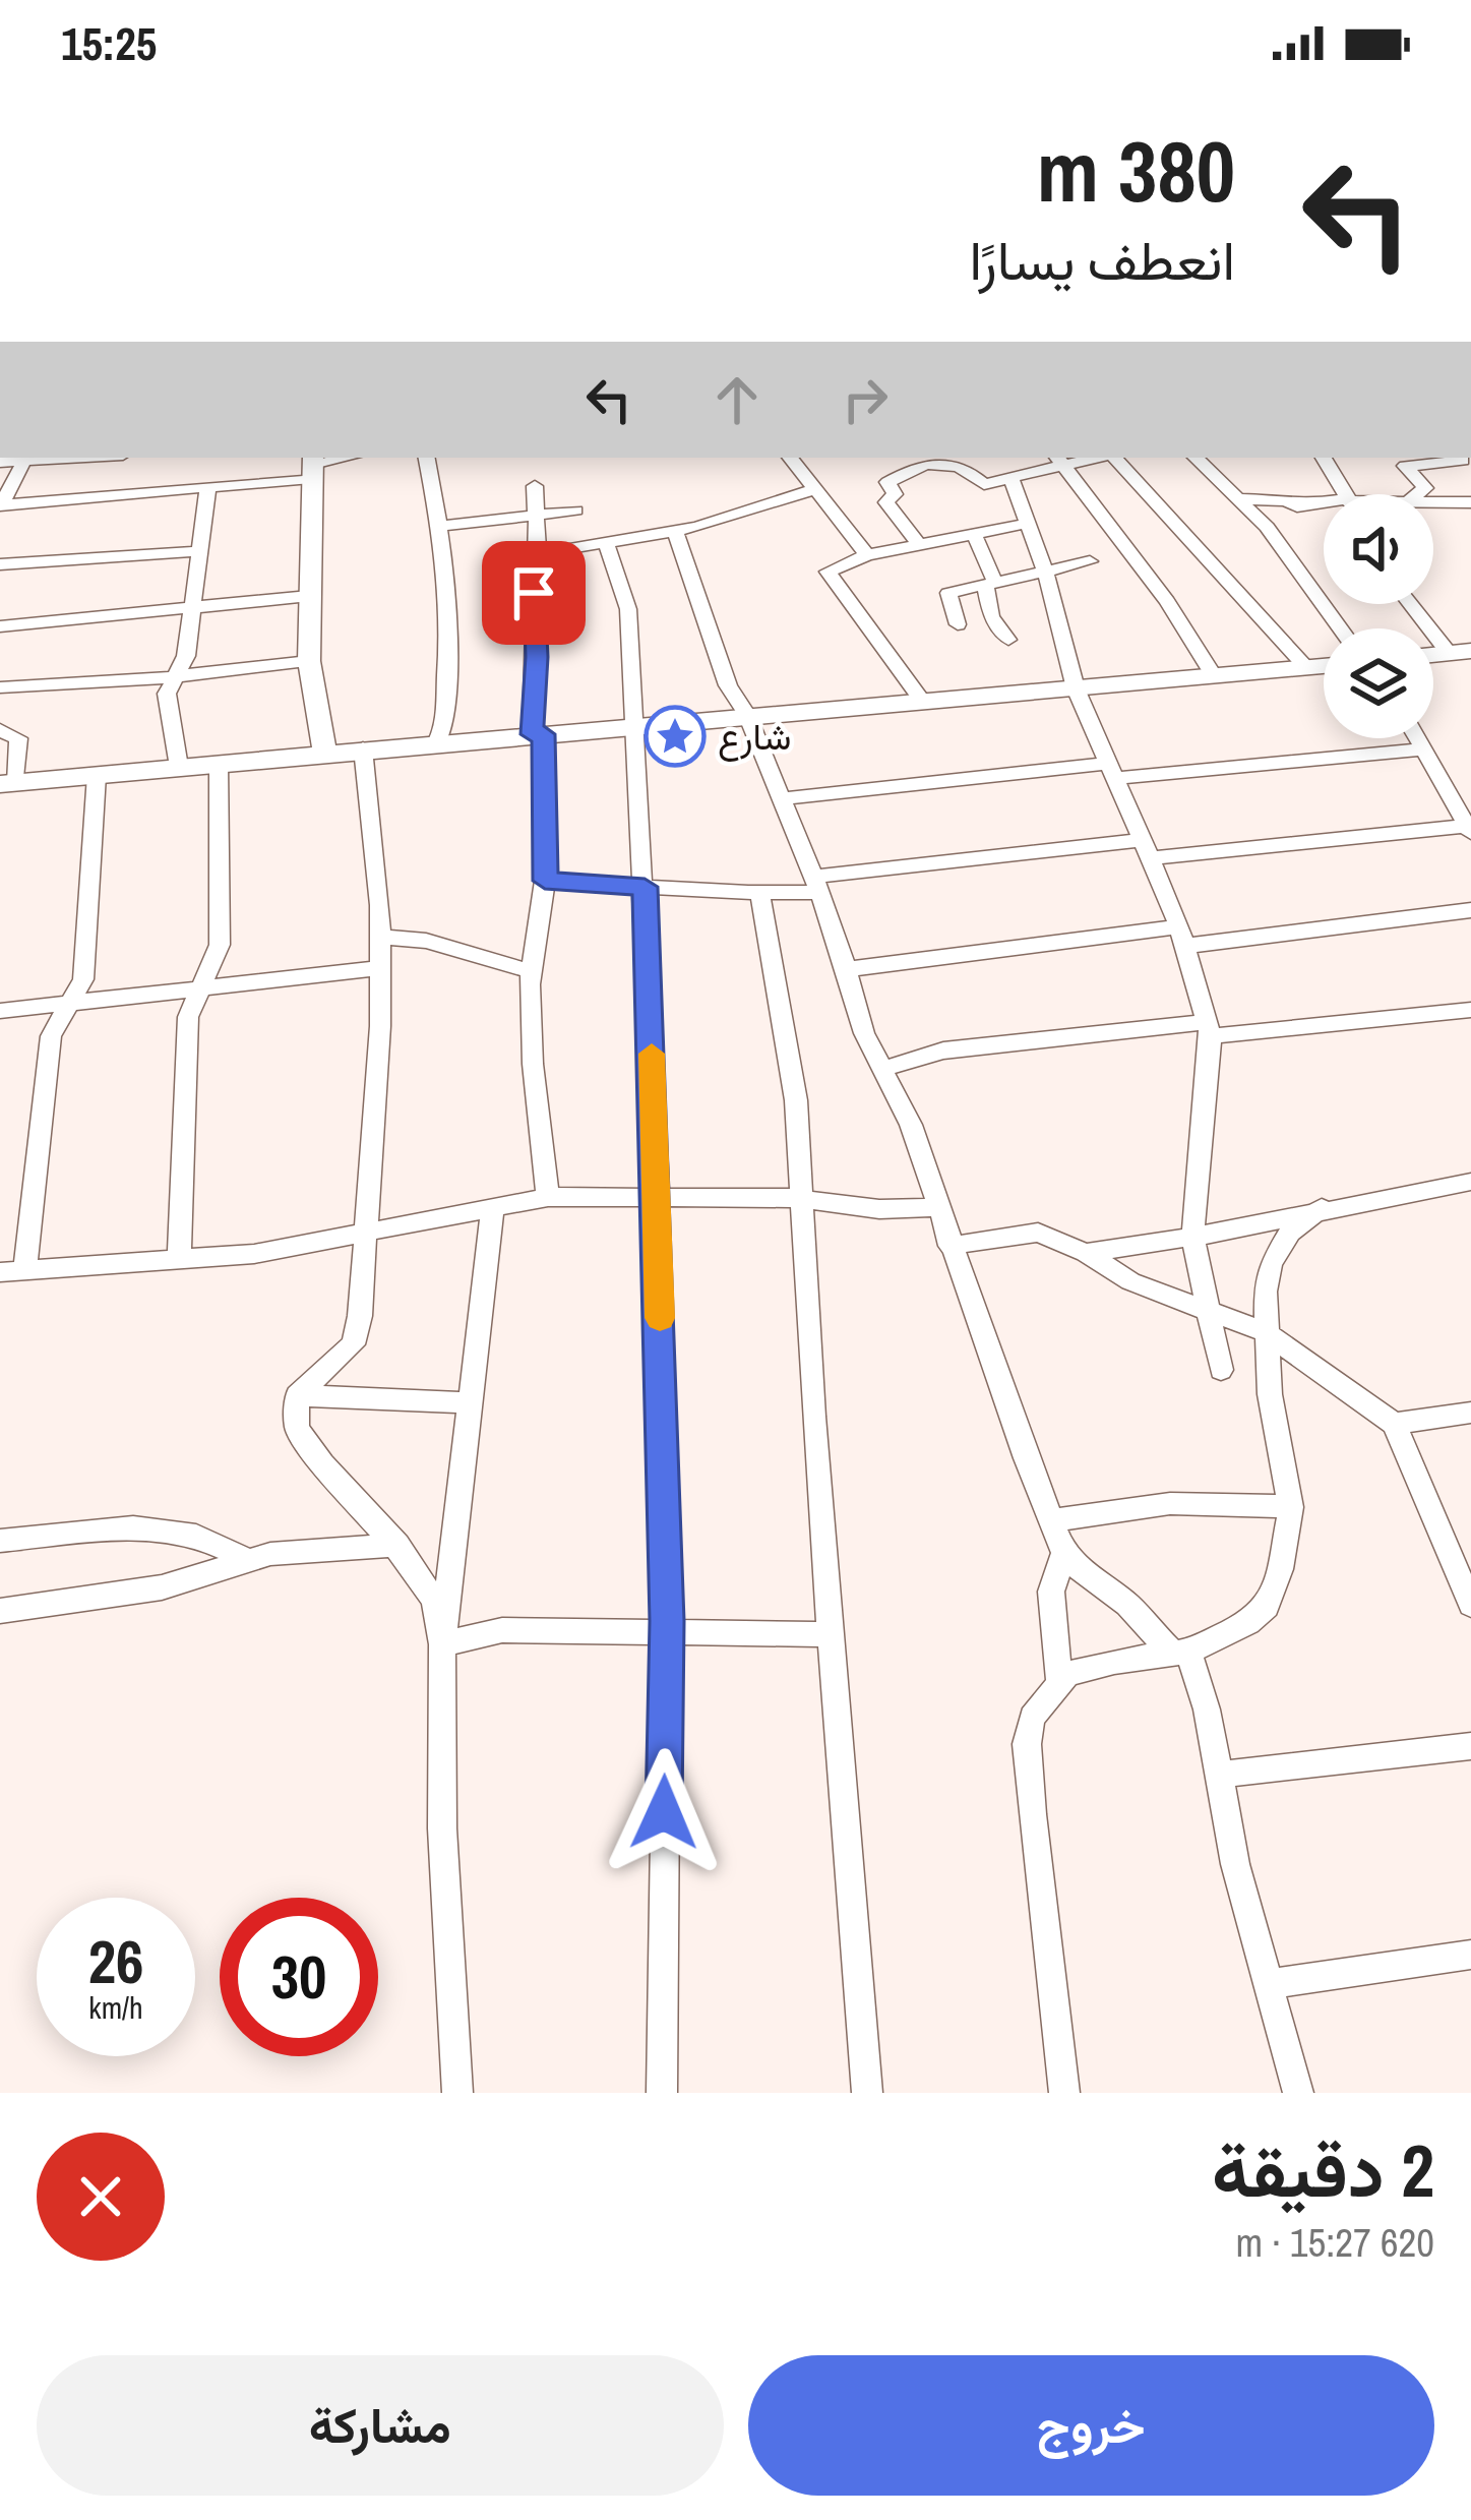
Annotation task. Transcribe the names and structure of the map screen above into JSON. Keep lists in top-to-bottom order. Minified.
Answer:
{"places":{"place":["شارع"]},"page":{"status":"15:25","turn":["380 m","انعطف يسارًا"],"speed":"26 km/h","limit":"30","heading":["2 دقيقة","620 m · 15:27"],"buttons":["خروج","مشاركة"]}}
